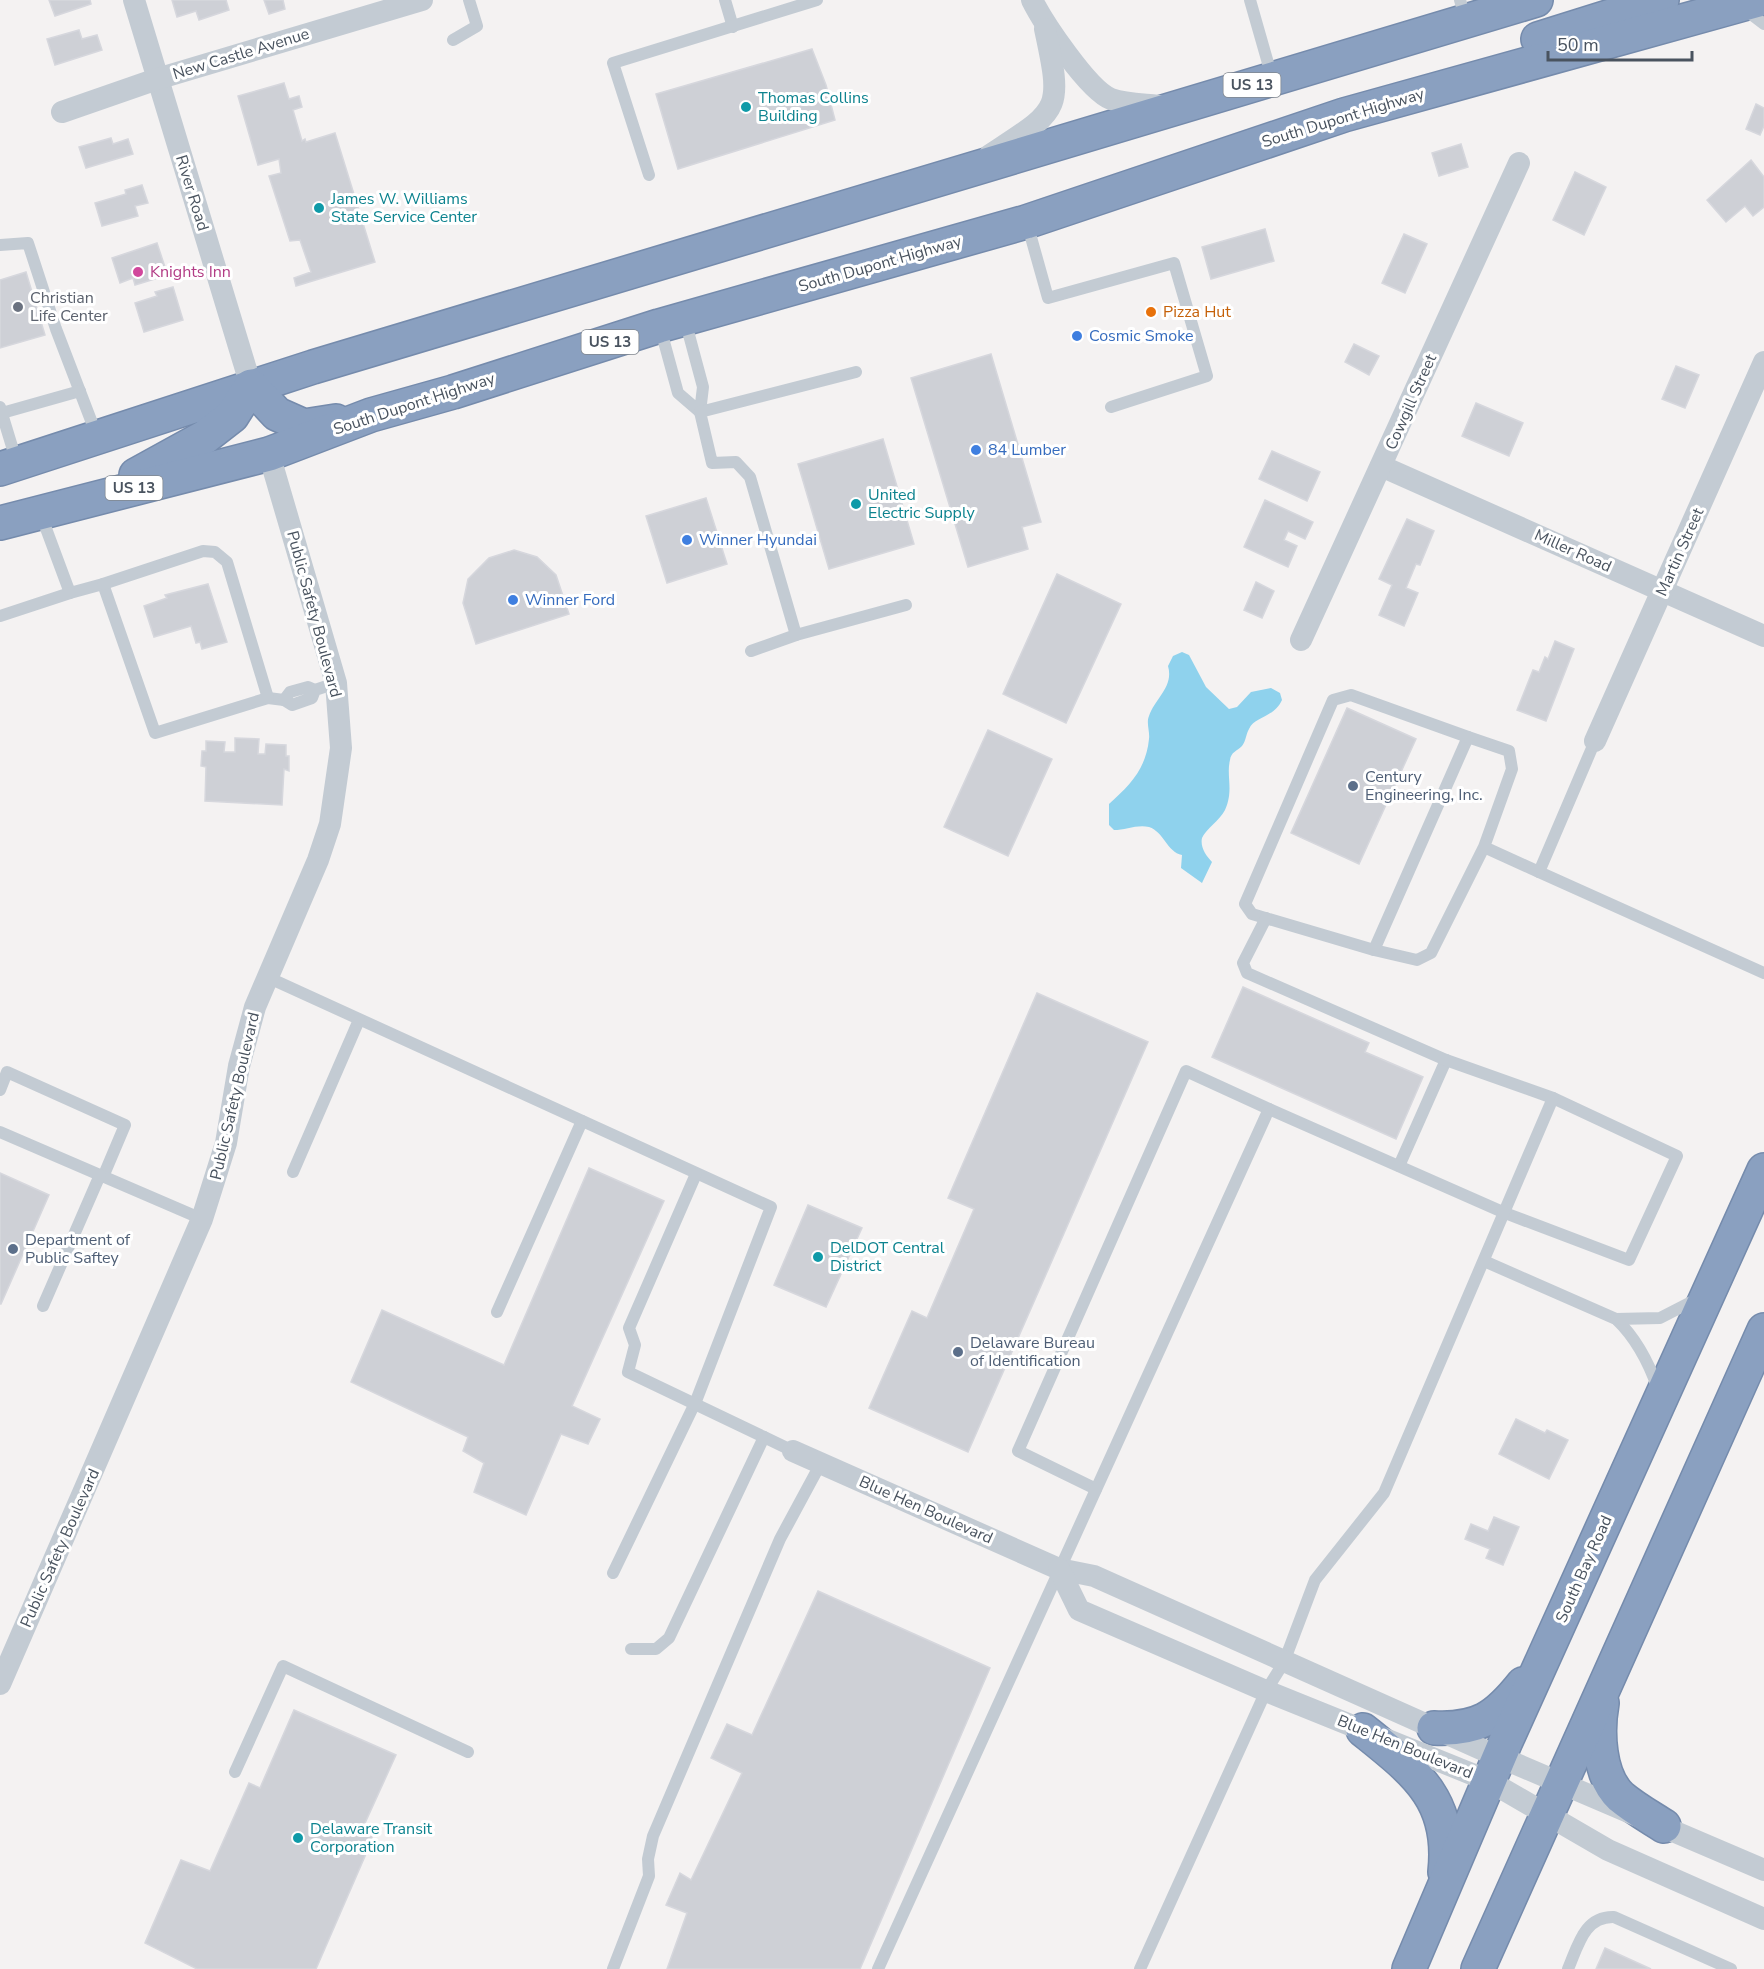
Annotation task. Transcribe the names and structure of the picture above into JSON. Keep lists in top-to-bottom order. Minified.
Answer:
{"streets":{"highway":["US 13","South Dupont Highway","South Bay Road"],"street":["New Castle Avenue","River Road","Cowgill Street","Miller Road","Martin Street","Public Safety Boulevard","Blue Hen Boulevard"]},"crossings":[["New Castle Avenue","River Road"],["US 13","River Road"],["South Dupont Highway","Public Safety Boulevard"],["Cowgill Street","Miller Road"],["Miller Road","Martin Street"],["Blue Hen Boulevard","South Bay Road"]],"places":["Thomas Collins Building","James W. Williams State Service Center","Knights Inn","Christian Life Center","Pizza Hut","Cosmic Smoke","84 Lumber","United Electric Supply","Winner Hyundai","Winner Ford","Century Engineering, Inc.","Department of Public Saftey","DelDOT Central District","Delaware Bureau of Identification","Delaware Transit Corporation"],"scale_bar":"50 m"}
